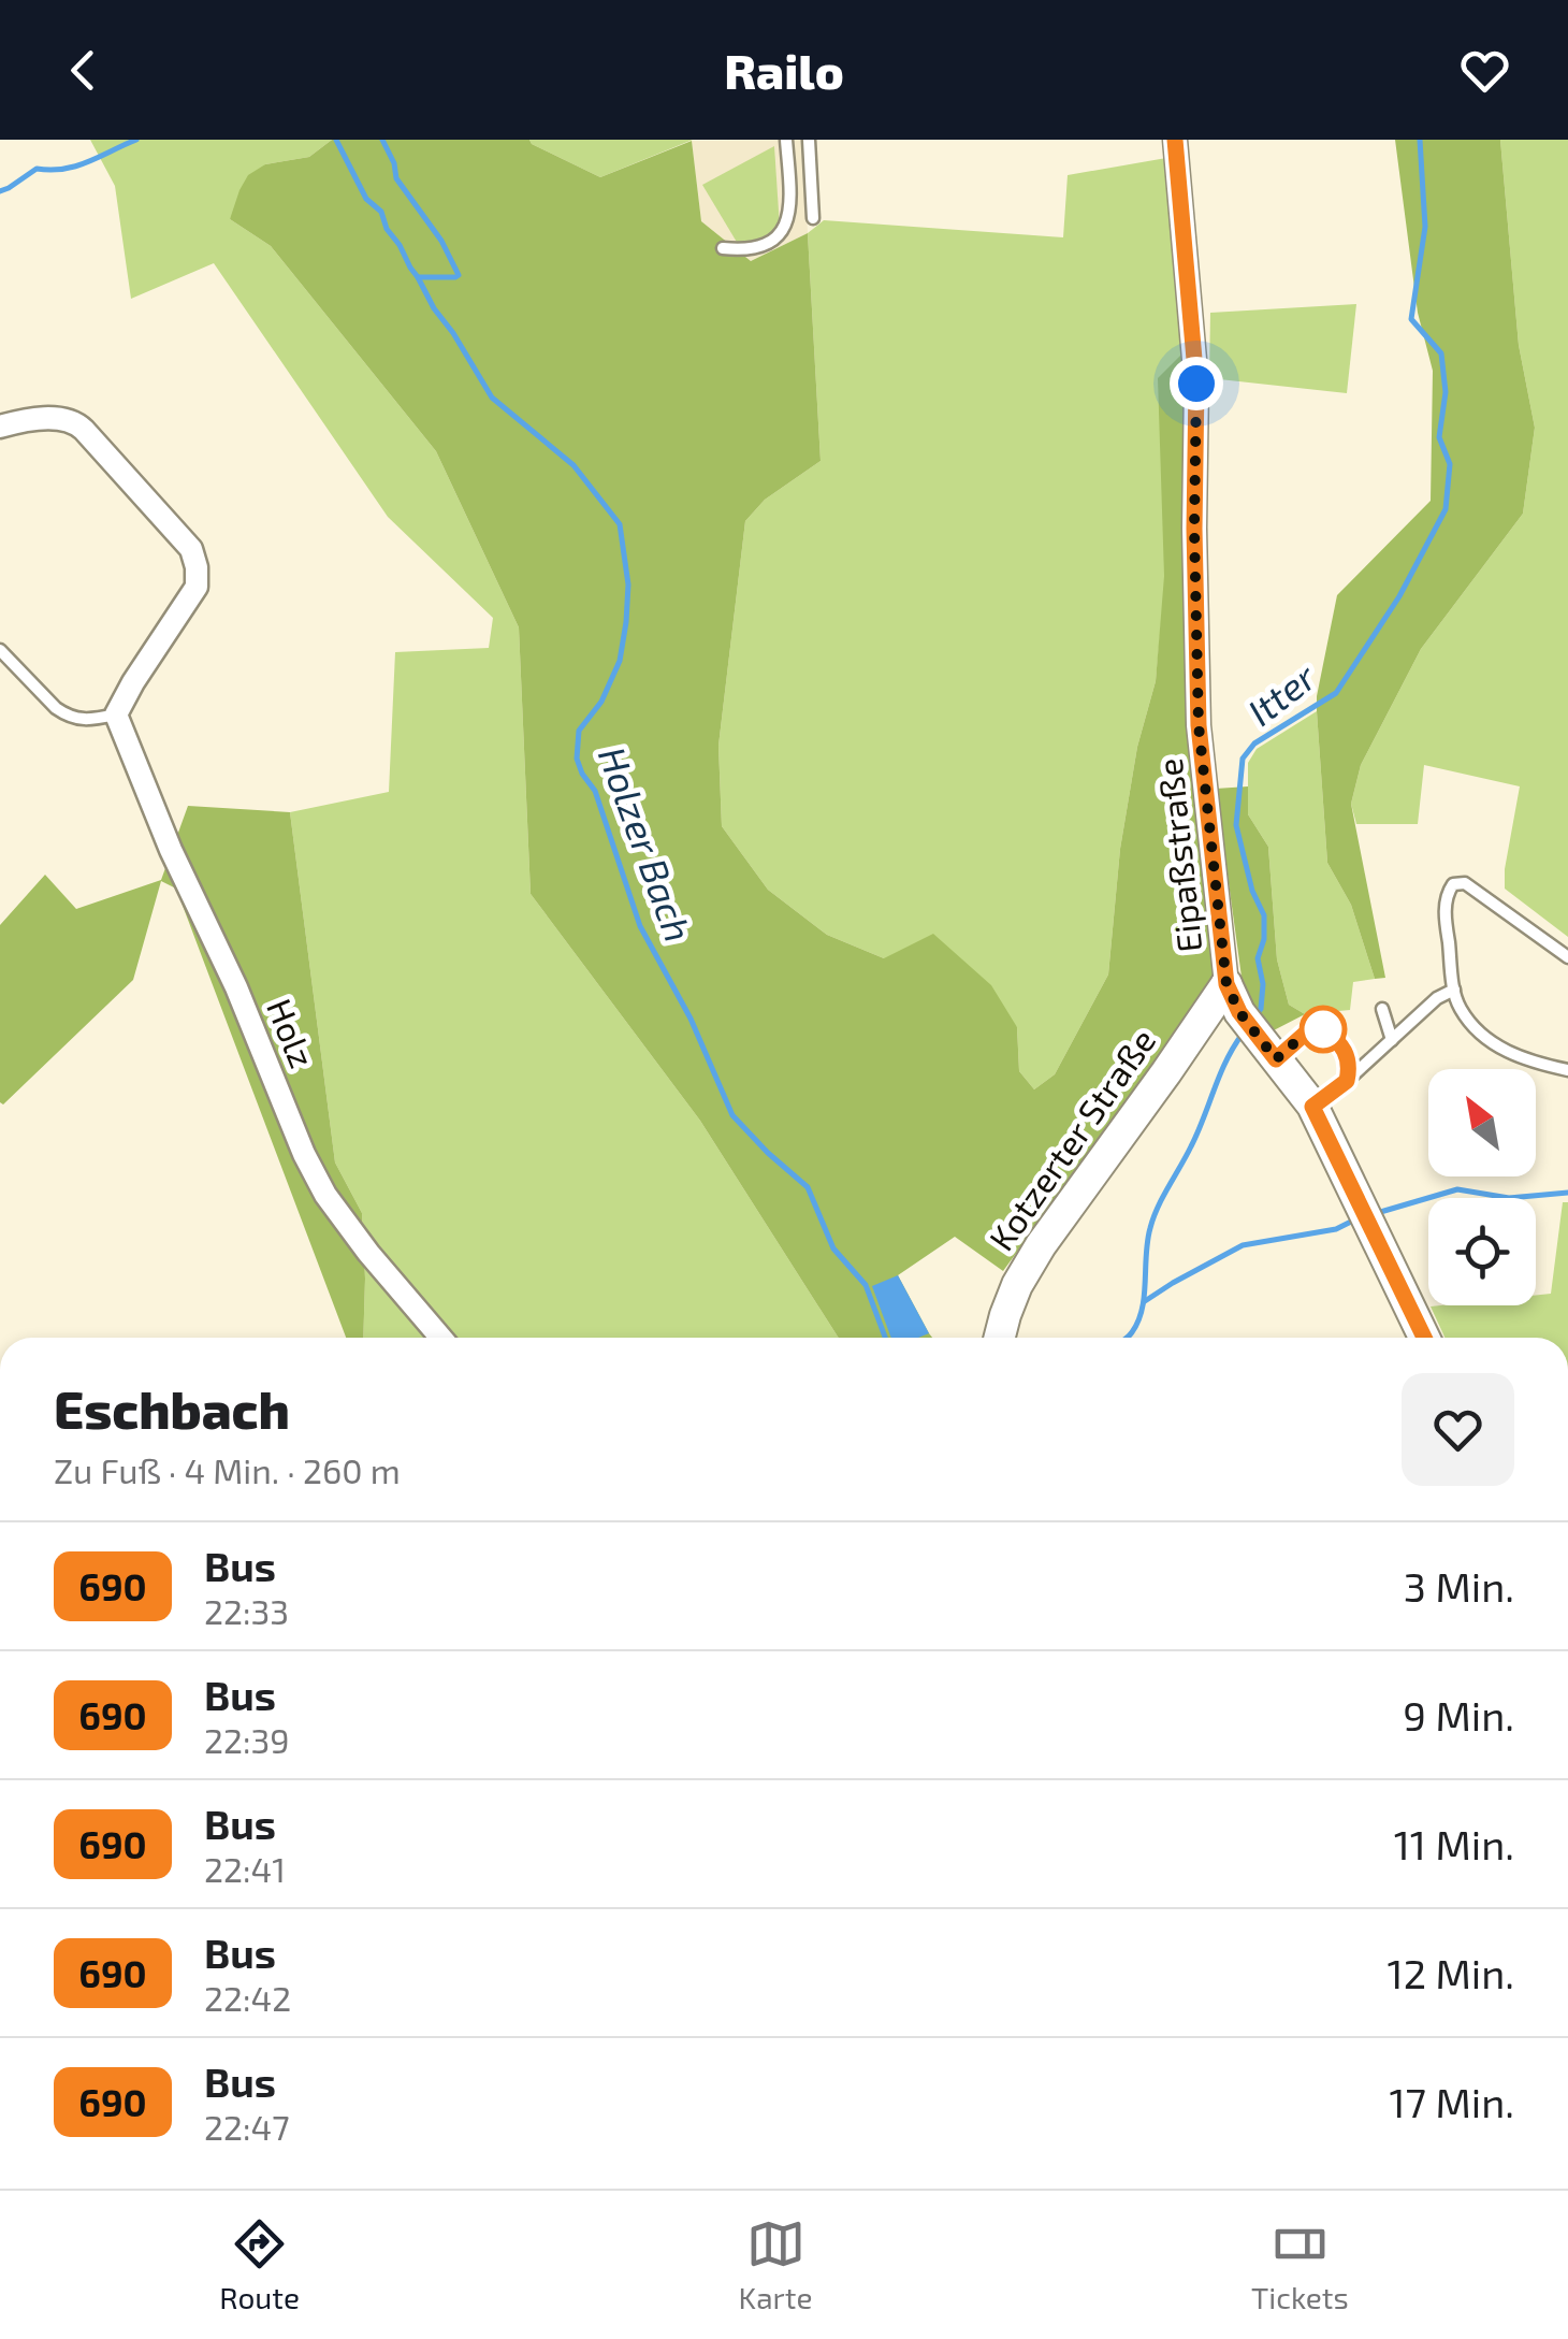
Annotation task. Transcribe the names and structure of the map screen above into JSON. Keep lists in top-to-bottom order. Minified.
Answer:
{"streets":{"street":["Eipaßstraße","Holz","Kotzerter Straße"]},"crossings":[["Eipaßstraße","Kotzerter Straße"]],"water":["Itter","Holzer Bach"],"lines":["bus line 690"],"north":"top left","page":{"header":"Railo","heading":["Eschbach","Zu Fuß · 4 Min. · 260 m"],"list":[{"mark":"690","name":"Bus","note":"22:33","value":"3 Min."},{"mark":"690","name":"Bus","note":"22:39","value":"9 Min."},{"mark":"690","name":"Bus","note":"22:41","value":"11 Min."},{"mark":"690","name":"Bus","note":"22:42","value":"12 Min."},{"mark":"690","name":"Bus","note":"22:47","value":"17 Min."}],"tabs":["Route","Karte","Tickets"]}}
